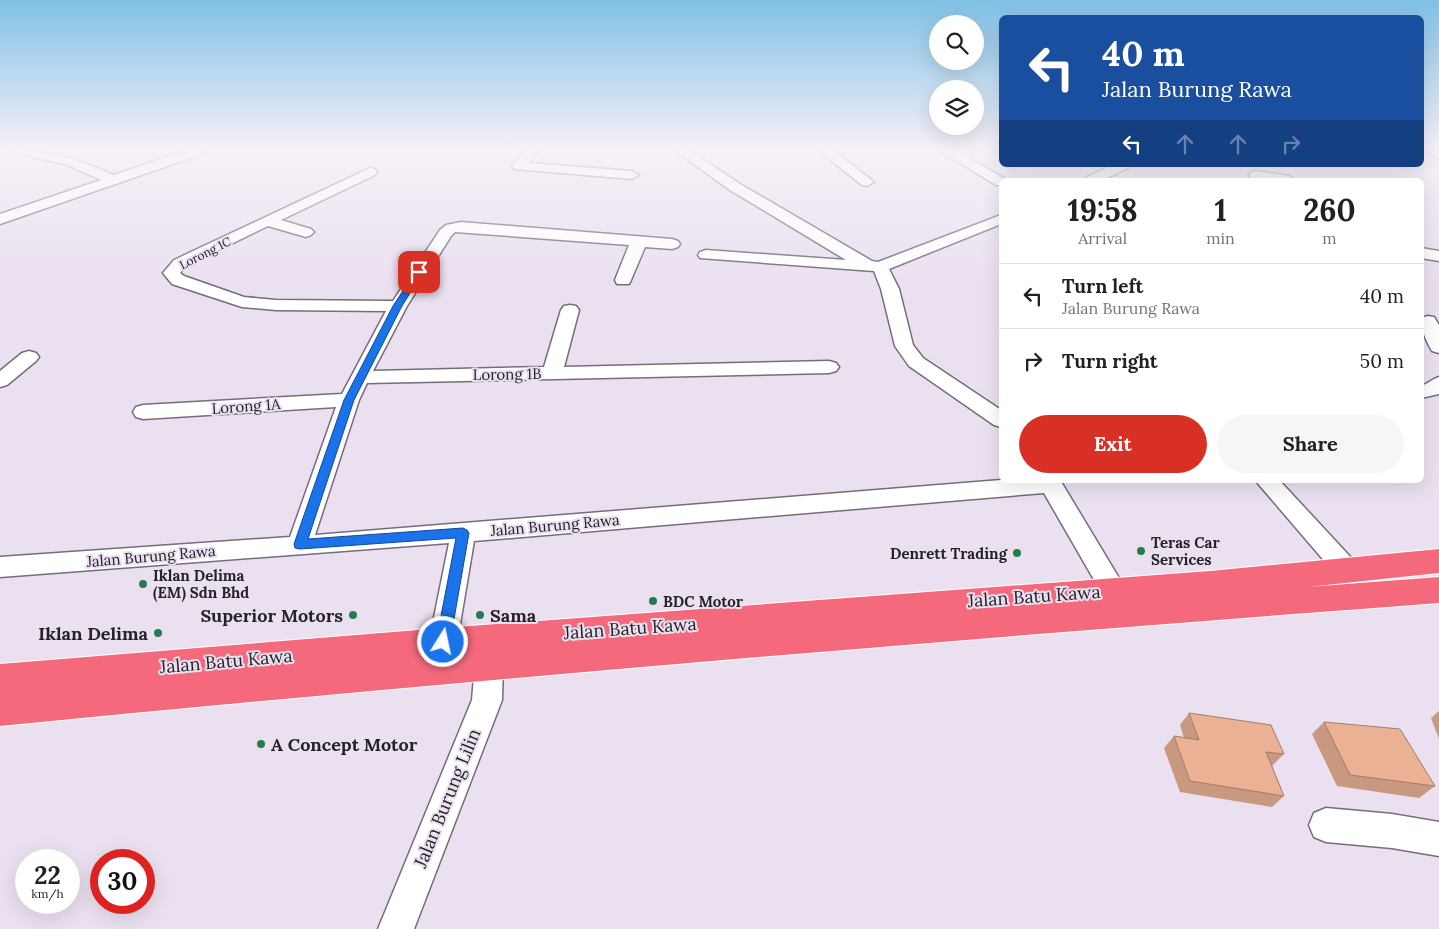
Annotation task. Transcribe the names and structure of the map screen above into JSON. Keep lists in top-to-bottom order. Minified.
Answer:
{"streets":{"highway":["Jalan Batu Kawa"],"street":["Lorong 1C","Lorong 1B","Lorong 1A","Jalan Burung Rawa","Jalan Burung Lilin"]},"crossings":[["Jalan Batu Kawa","Jalan Burung Lilin"]],"places":["Teras Car Services","Denrett Trading","Iklan Delima (EM) Sdn Bhd","BDC Motor","Superior Motors","Sama","Iklan Delima","A Concept Motor"],"page":{"turn":["40 m","Jalan Burung Rawa"],"eta":["19:58","Arrival","1","min","260","m"],"list":[{"name":"Turn left","note":"Jalan Burung Rawa","value":"40 m"},{"name":"Turn right","value":"50 m"}],"buttons":["Exit","Share"],"speed":"22 km/h","limit":"30"}}
